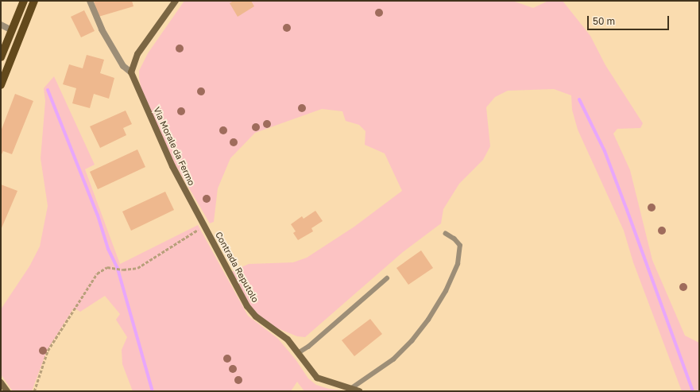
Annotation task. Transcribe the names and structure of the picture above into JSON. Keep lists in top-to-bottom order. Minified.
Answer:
{"streets":{"street":["Via Morale da Fermo","Contrada Reputolo"]},"crossings":[["Via Morale da Fermo","Contrada Reputolo"]],"scale_bar":"50 m"}
